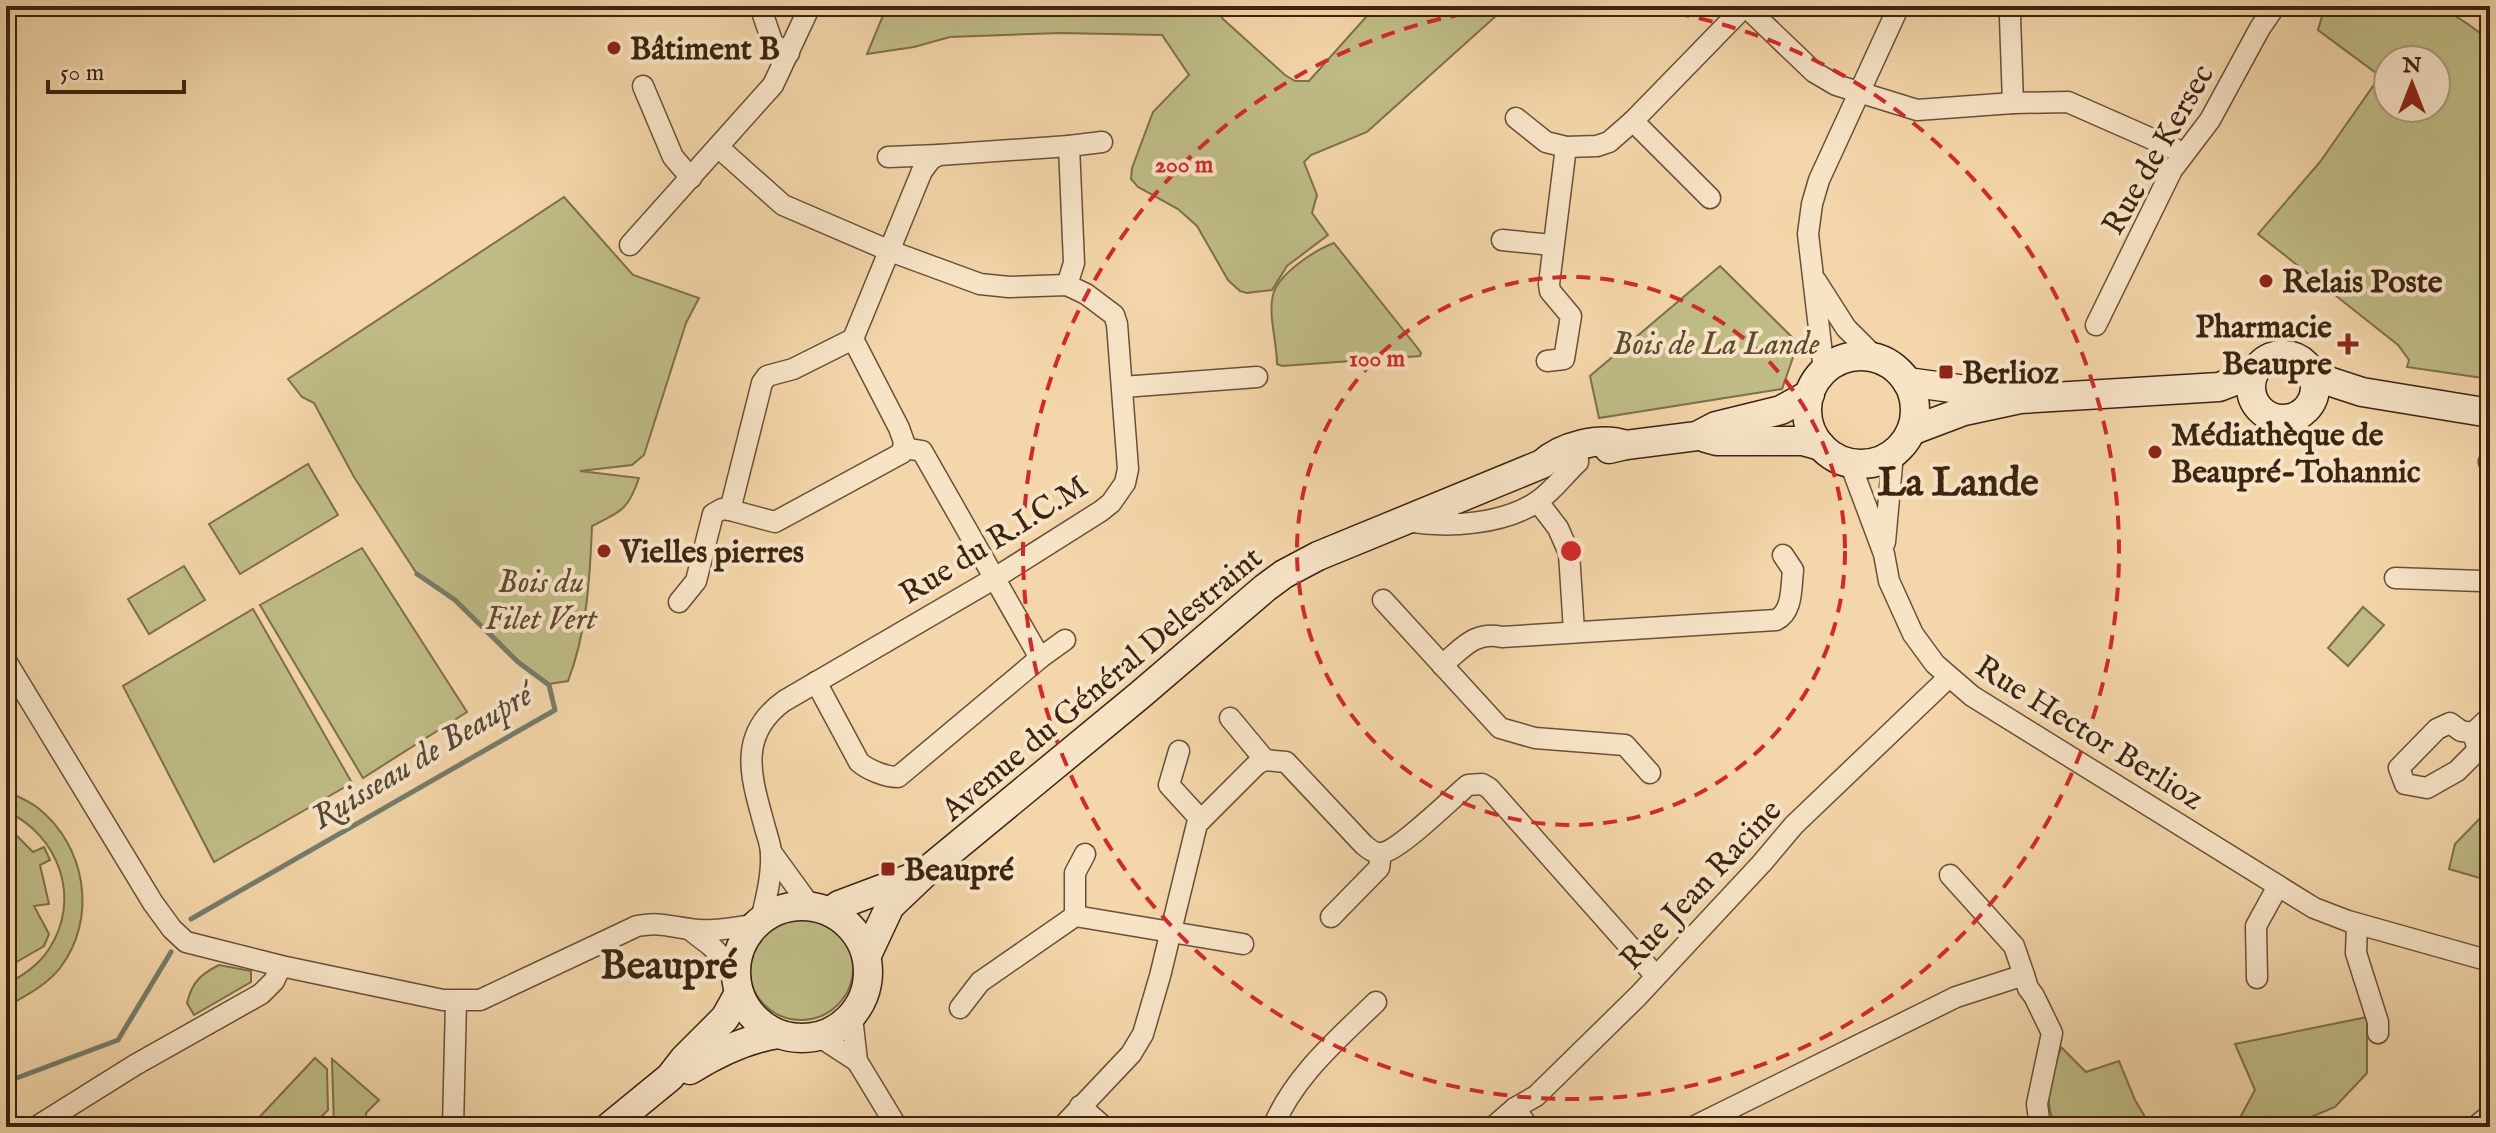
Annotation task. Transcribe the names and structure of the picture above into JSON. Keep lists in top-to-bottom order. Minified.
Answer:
{"streets":{"street":["Rue de Kersec","Rue du R.I.C.M","Avenue du Général Delestraint","Rue Hector Berlioz","Rue Jean Racine"]},"crossings":[["Rue du R.I.C.M","Avenue du Général Delestraint"],["Avenue du Général Delestraint","Rue Hector Berlioz"],["Rue Hector Berlioz","Rue Jean Racine"]],"districts":["La Lande","Beaupré"],"water":["Ruisseau de Beaupré"],"parks":["Bois de La Lande","Bois du Filet Vert"],"places":{"other":["Bâtiment B","Relais Poste","Médiathèque de Beaupré-Tohannic","Vielles pierres"],"health":["Pharmacie Beaupre"],"transit":["Berlioz","Beaupré"]},"scale_bar":"50 m","north":"top","rings":["200 m","100 m"]}
